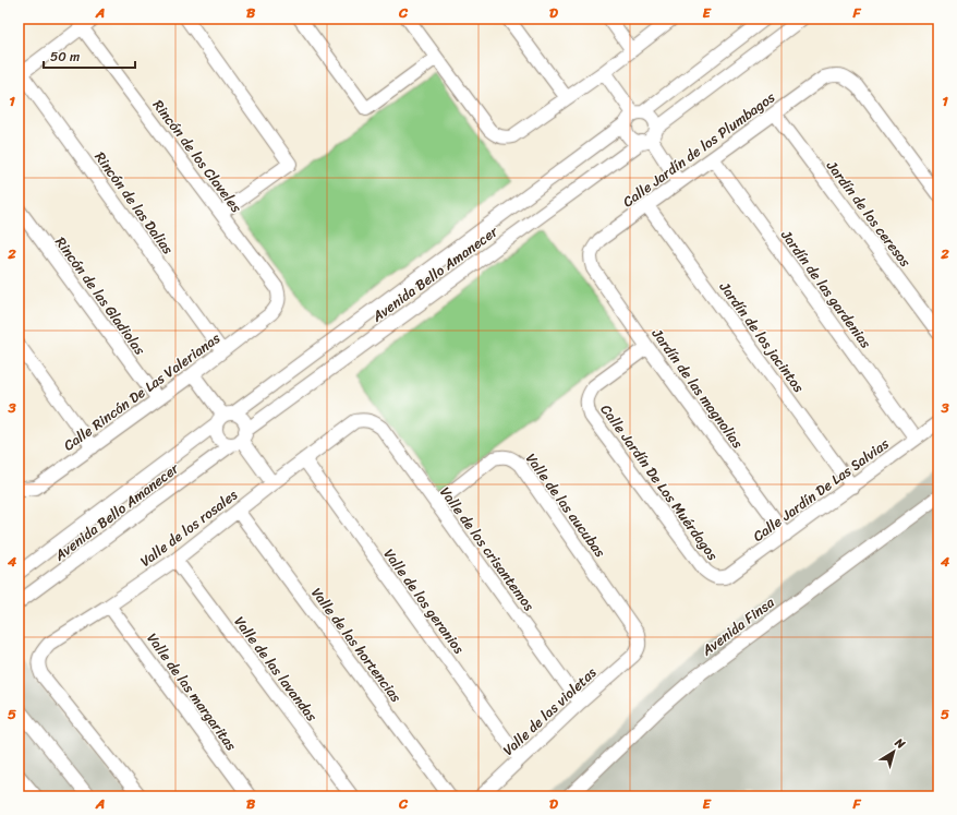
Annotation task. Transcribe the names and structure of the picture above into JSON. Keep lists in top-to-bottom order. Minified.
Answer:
{"streets":{"street":["Calle Jardín de los Plumbagos","Rincón de los Claveles","Rincón de las Dalias","Jardín de los ceresos","Avenida Bello Amanecer","Jardín de las gardenias","Rincón de las Gladiolas","Jardín de los jacintos","Jardín de las magnolias","Calle Rincón De Las Valerianas","Calle Jardín De Los Muérdagos","Calle Jardín De Las Salvias","Valle de las aucubas","Valle de los rosales","Valle de los crisantemos","Valle de los geranios","Avenida Finsa","Valle de las hortencias","Valle de las lavandas","Valle de las margaritas","Valle de las violetas"]},"crossings":[["Calle Jardín de los Plumbagos","Jardín de los ceresos"],["Calle Jardín de los Plumbagos","Jardín de las gardenias"],["Calle Jardín de los Plumbagos","Jardín de los jacintos"],["Calle Jardín de los Plumbagos","Jardín de las magnolias"],["Rincón de los Claveles","Calle Rincón De Las Valerianas"],["Rincón de las Dalias","Calle Rincón De Las Valerianas"],["Jardín de las gardenias","Calle Jardín De Las Salvias"],["Rincón de las Gladiolas","Calle Rincón De Las Valerianas"],["Jardín de los jacintos","Calle Jardín De Las Salvias"],["Jardín de las magnolias","Calle Jardín De Los Muérdagos"],["Jardín de las magnolias","Calle Jardín De Las Salvias"],["Calle Jardín De Los Muérdagos","Calle Jardín De Las Salvias"],["Valle de las aucubas","Valle de los crisantemos"],["Valle de las aucubas","Valle de las violetas"],["Valle de los rosales","Valle de los crisantemos"],["Valle de los rosales","Valle de los geranios"],["Valle de los rosales","Valle de las hortencias"],["Valle de los rosales","Valle de las lavandas"],["Valle de los rosales","Valle de las margaritas"],["Valle de los crisantemos","Valle de las violetas"],["Valle de los geranios","Valle de las violetas"]],"scale_bar":"50 m","north":"top right","grid":{"columns":["A","B","C","D","E","F"],"rows":["1","2","3","4","5"]}}
